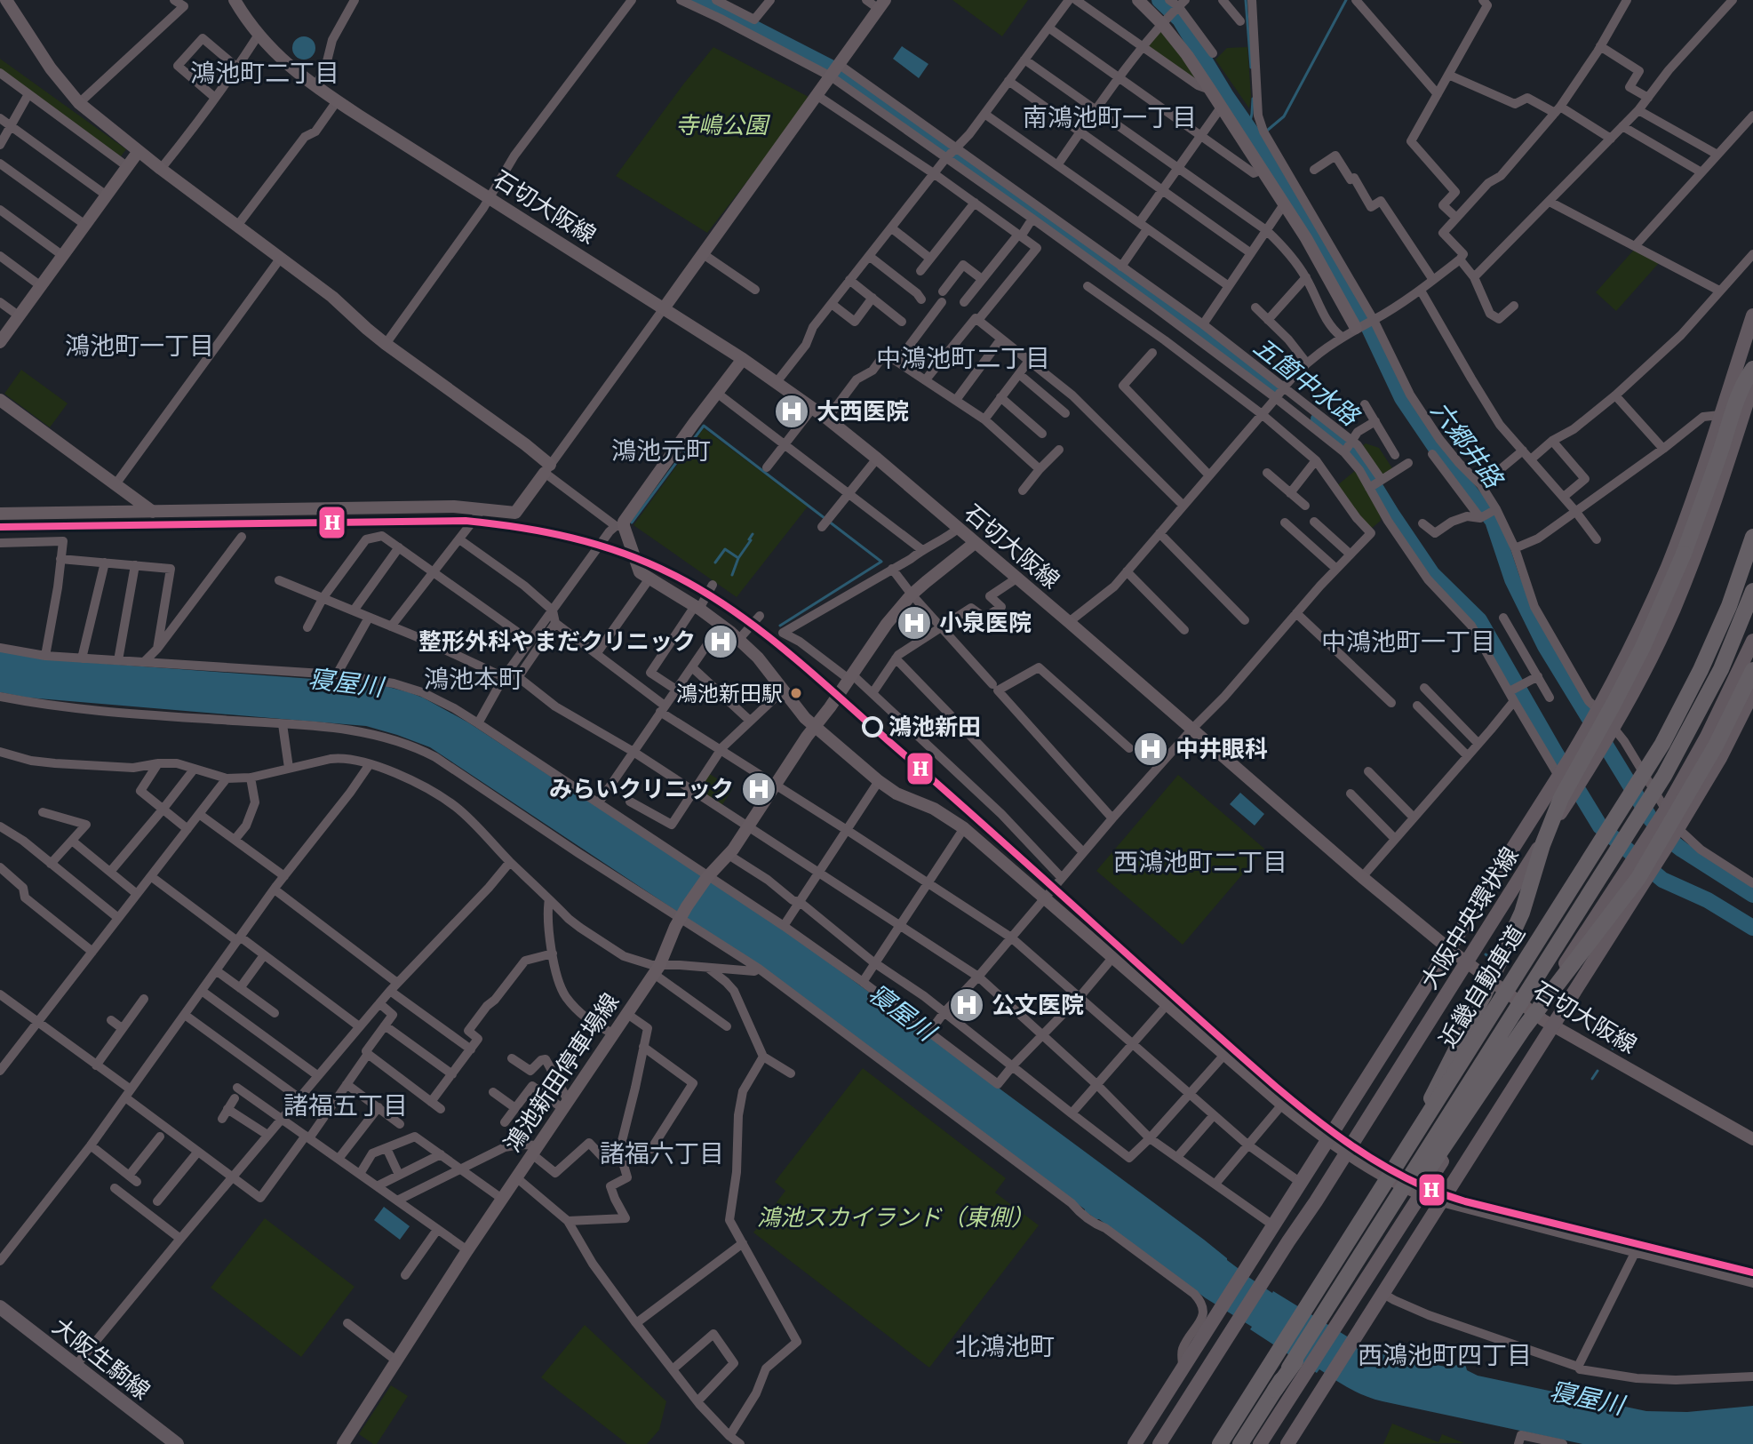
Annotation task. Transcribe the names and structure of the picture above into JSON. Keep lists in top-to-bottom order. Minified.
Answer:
{"streets":{"highway":["近畿自動車道"],"main road":["大阪中央環状線","大阪生駒線"],"street":["石切大阪線","鴻池新田停車場線"]},"crossings":[["石切大阪線","大阪中央環状線"],["石切大阪線","鴻池新田停車場線"]],"districts":["鴻池町二丁目","南鴻池町一丁目","鴻池町一丁目","中鴻池町二丁目","鴻池元町","中鴻池町一丁目","鴻池本町","西鴻池町二丁目","諸福五丁目","諸福六丁目","北鴻池町","西鴻池町四丁目"],"water":["五箇中水路","六郷井路","寝屋川"],"parks":["寺嶋公園","鴻池スカイランド（東側）"],"places":{"hospital":["大西医院","小泉医院","整形外科やまだクリニック","中井眼科","みらいクリニック","公文医院"],"other":["鴻池新田駅","鴻池新田"]},"lines":["transit line H"]}
